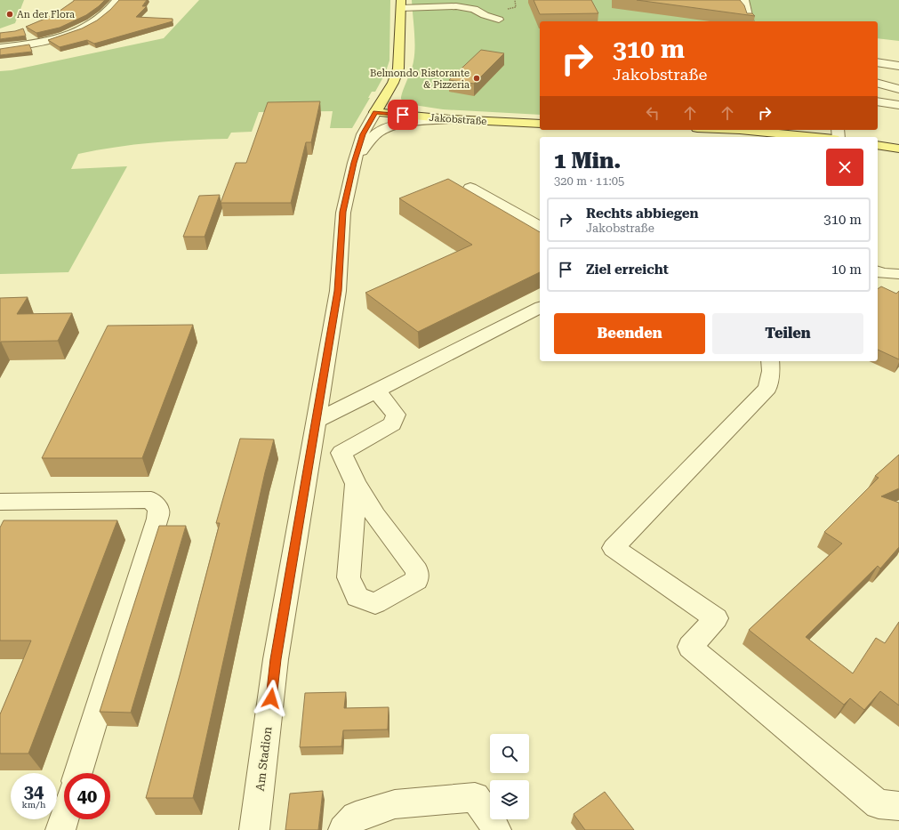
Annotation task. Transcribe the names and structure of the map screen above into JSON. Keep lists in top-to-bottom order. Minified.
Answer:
{"streets":{"main road":["Jakobstraße","Am Stadion"]},"crossings":[["Jakobstraße","Am Stadion"]],"places":["An der Flora","Belmondo Ristorante & Pizzeria"],"page":{"turn":["310 m","Jakobstraße"],"heading":["1 Min.","320 m · 11:05"],"list":[{"name":"Rechts abbiegen","note":"Jakobstraße","value":"310 m"},{"name":"Ziel erreicht","value":"10 m"}],"buttons":["Beenden","Teilen"],"speed":"34 km/h","limit":"40"}}
